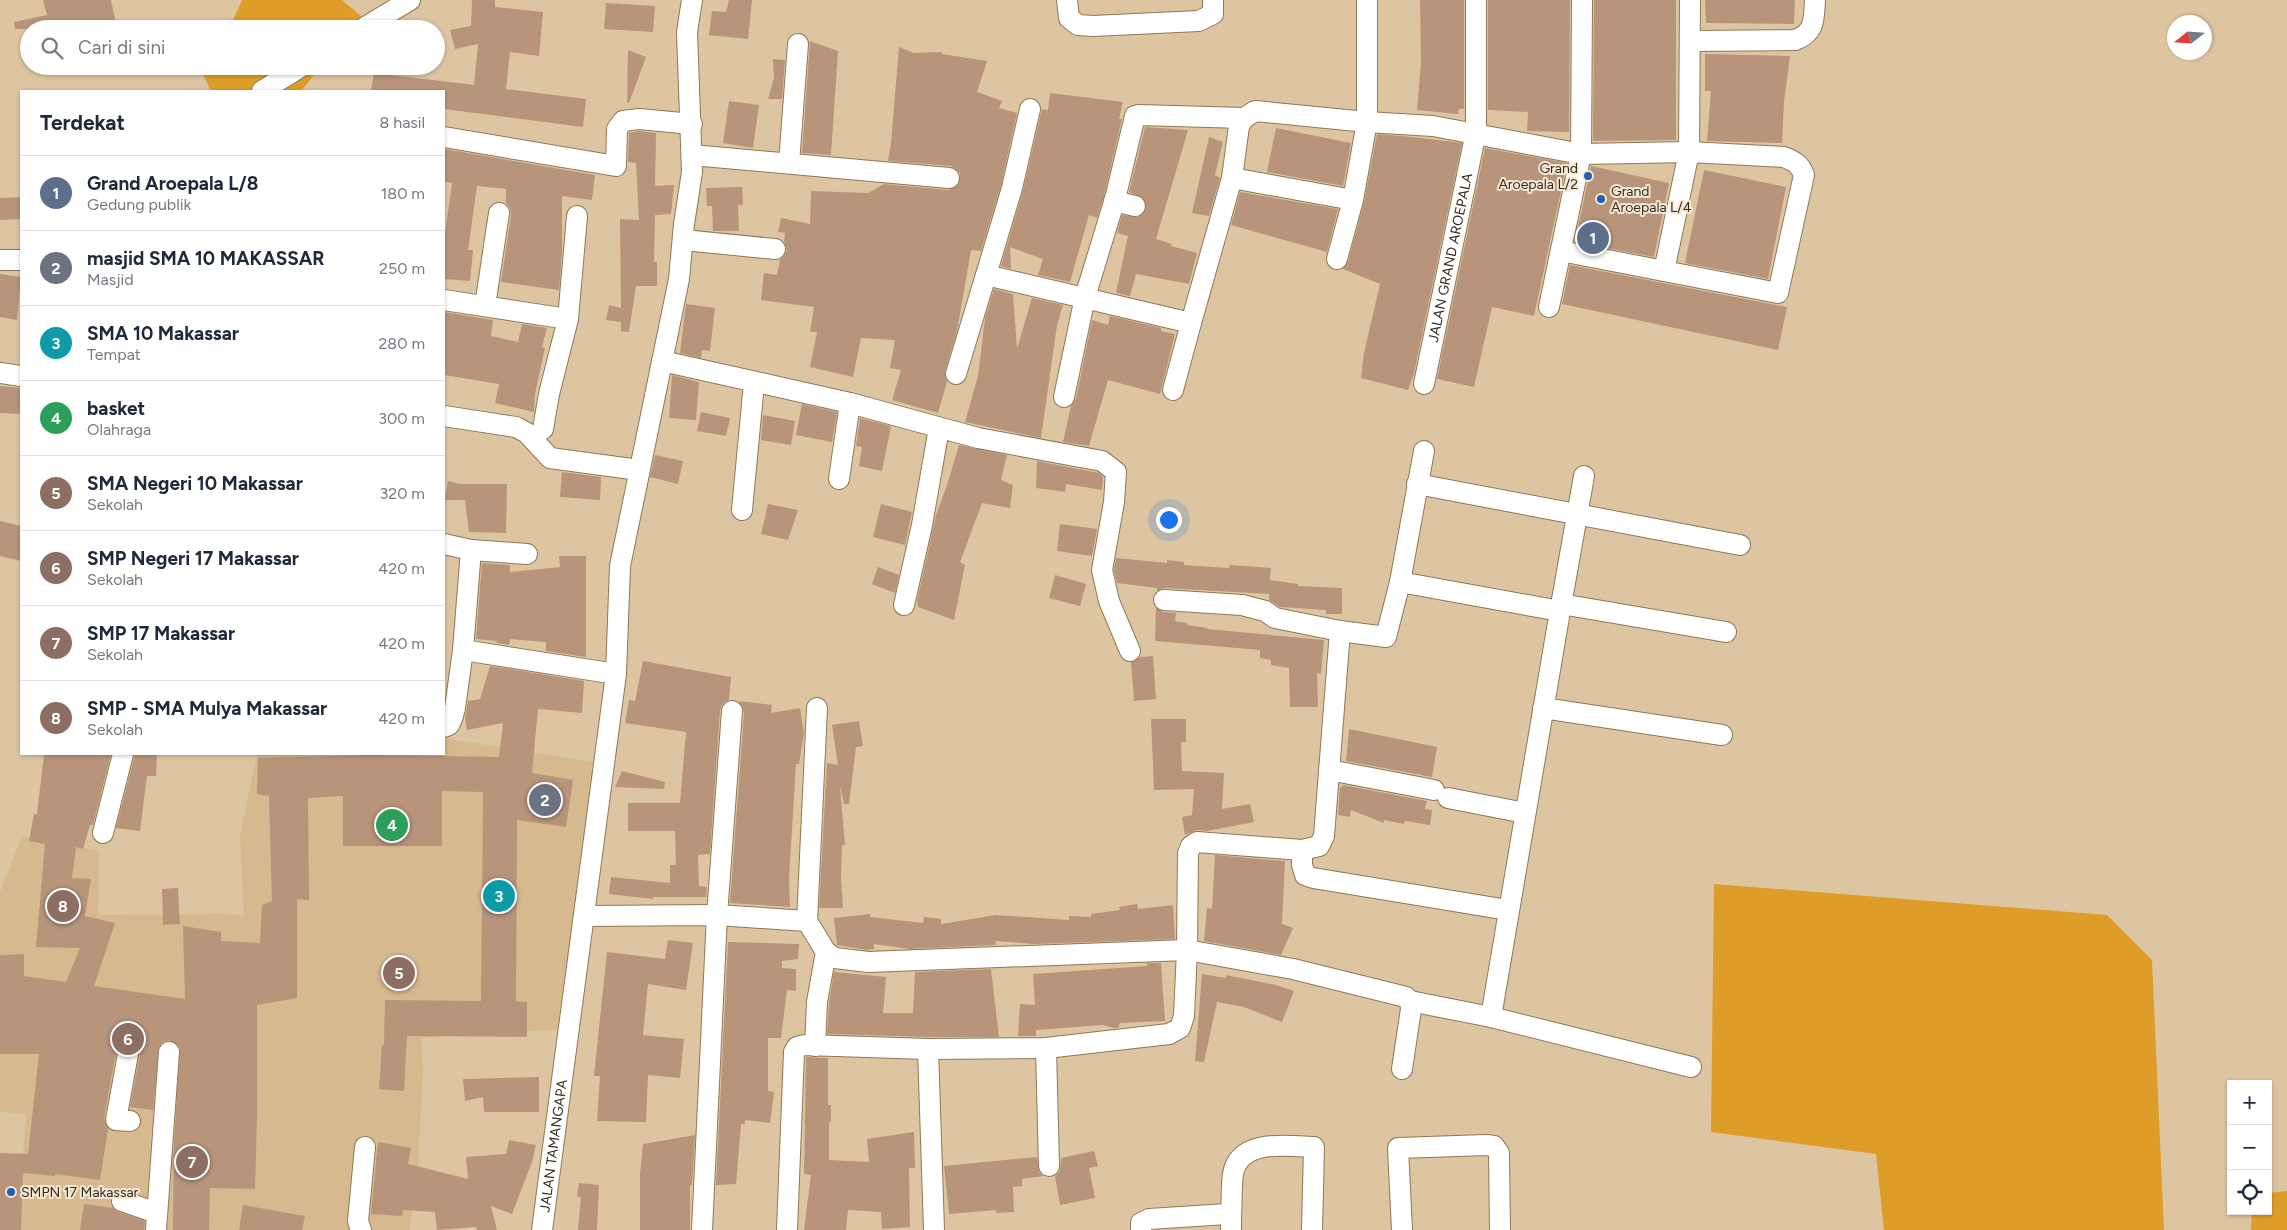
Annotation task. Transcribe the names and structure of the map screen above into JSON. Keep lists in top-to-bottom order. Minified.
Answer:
{"streets":{"street":["JALAN GRAND AROEPALA","JALAN TAMANGAPA"]},"places":["Grand Aroepala L/2","Grand Aroepala L/4","SMPN 17 Makassar"],"north":"left","page":{"search":"Cari di sini","heading":["Terdekat","8 hasil"],"list":[{"mark":"1","name":"Grand Aroepala L/8","note":"Gedung publik","value":"180 m"},{"mark":"2","name":"masjid SMA 10 MAKASSAR","note":"Masjid","value":"250 m"},{"mark":"3","name":"SMA 10 Makassar","note":"Tempat","value":"280 m"},{"mark":"4","name":"basket","note":"Olahraga","value":"300 m"},{"mark":"5","name":"SMA Negeri 10 Makassar","note":"Sekolah","value":"320 m"},{"mark":"6","name":"SMP Negeri 17 Makassar","note":"Sekolah","value":"420 m"},{"mark":"7","name":"SMP 17 Makassar","note":"Sekolah","value":"420 m"},{"mark":"8","name":"SMP - SMA Mulya Makassar","note":"Sekolah","value":"420 m"}],"pins":["1","2","4","3","8","5","6","7"],"map_buttons":["+","−"]}}
